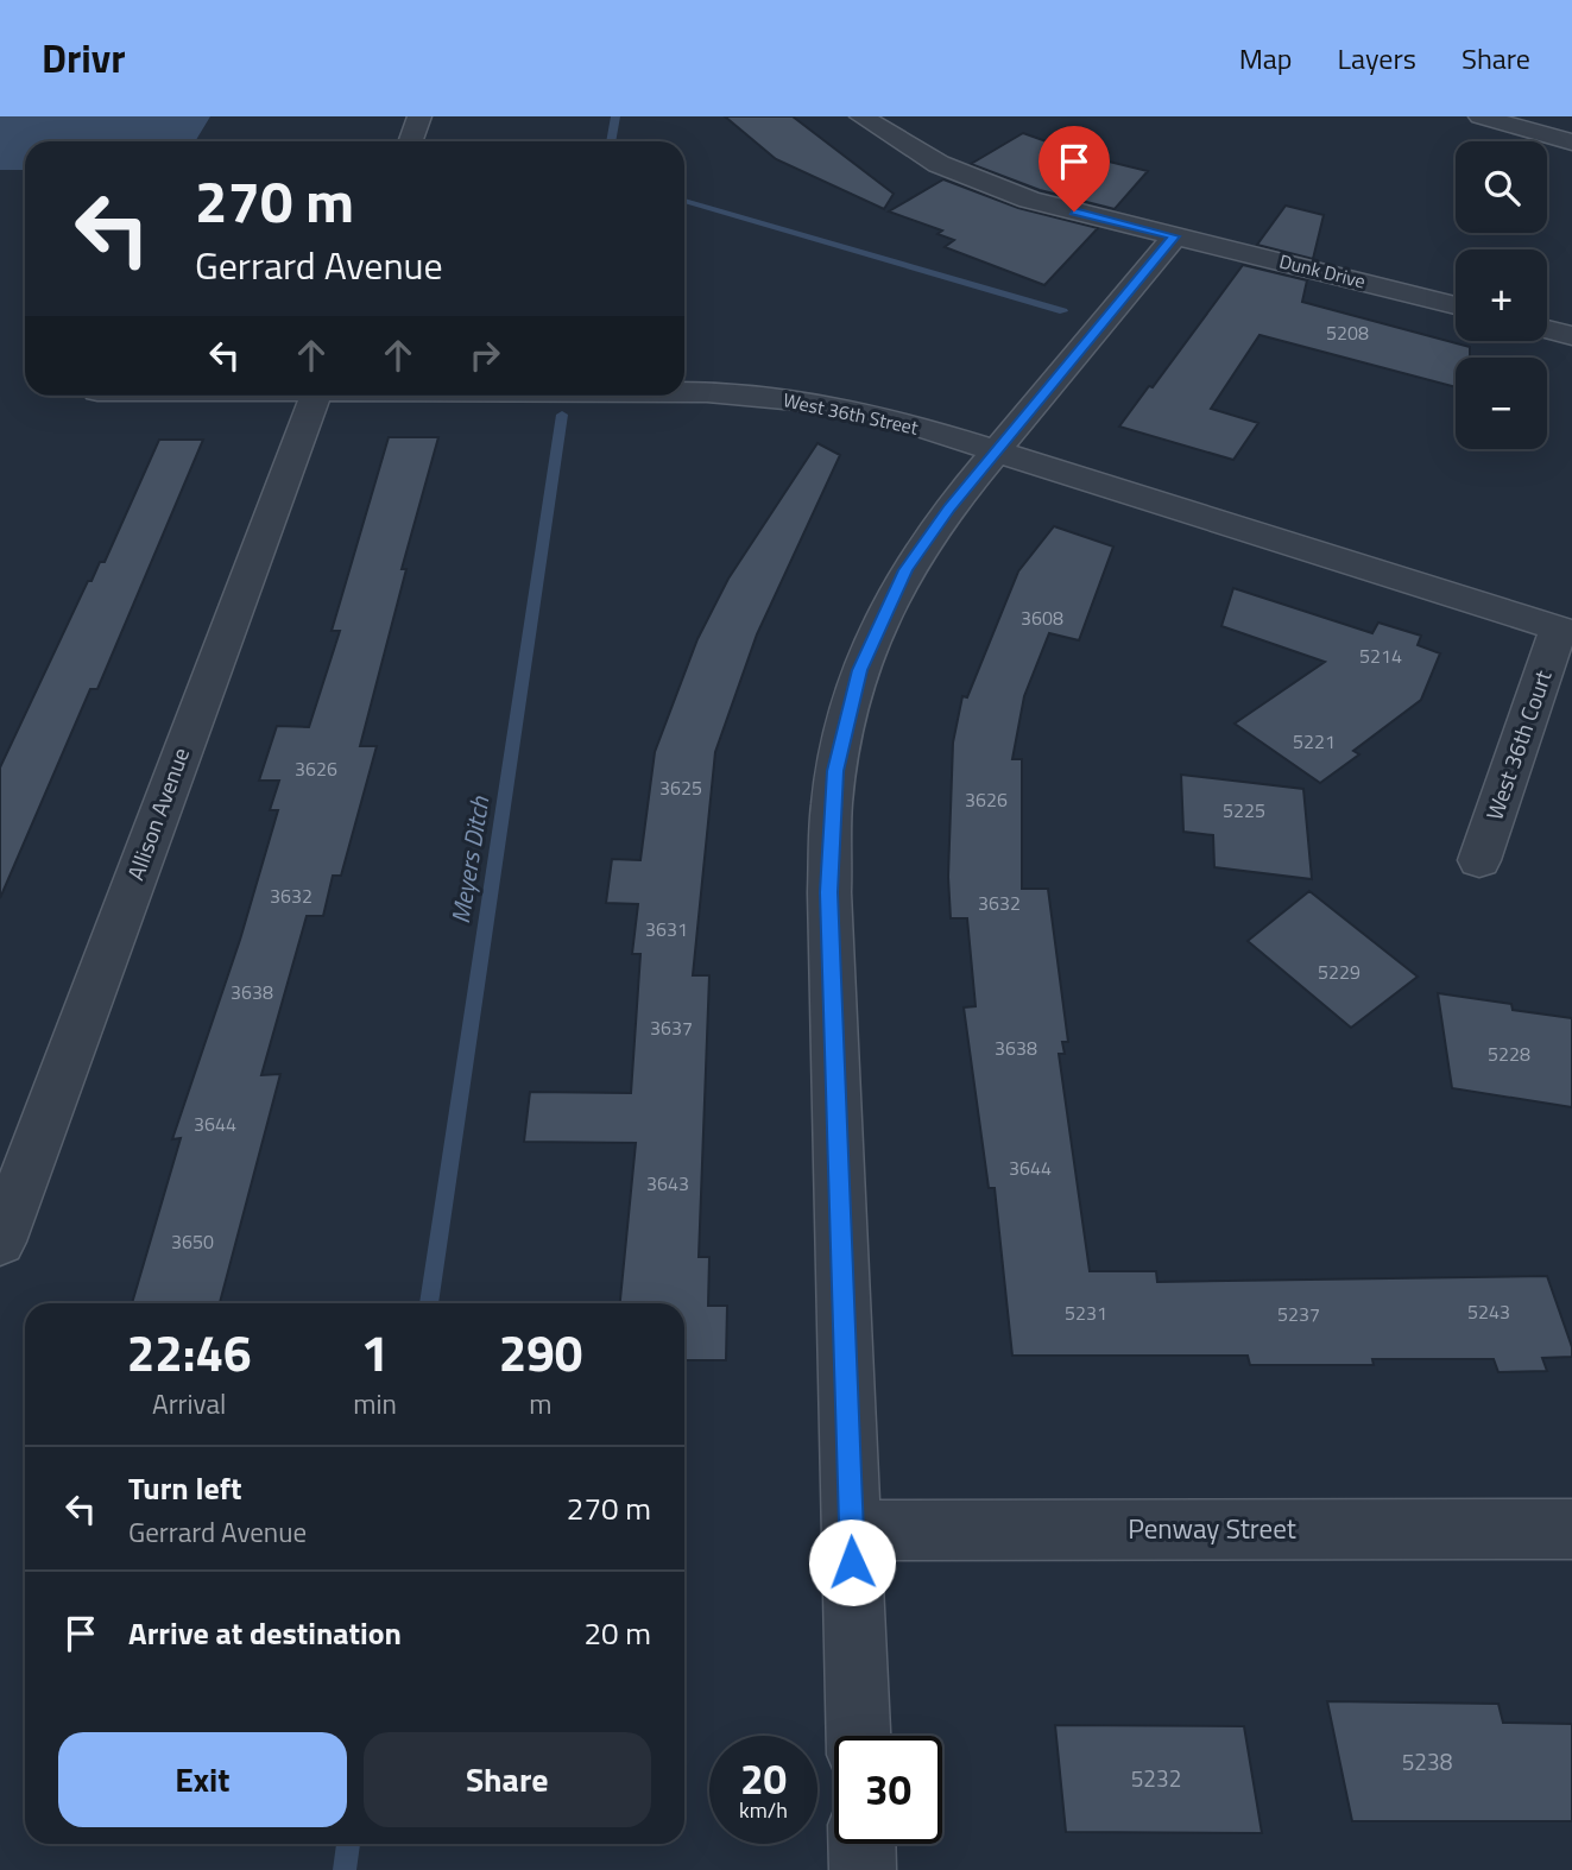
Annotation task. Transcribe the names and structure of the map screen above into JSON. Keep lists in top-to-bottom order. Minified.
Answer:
{"streets":{"street":["Dunk Drive","West 36th Street","West 36th Court","Allison Avenue","Penway Street"]},"crossings":[["West 36th Street","West 36th Court"]],"water":["Meyers Ditch"],"house_numbers":["5208","3608","5214","5221","3626","3625","3626","5225","3632","3632","3631","5229","3638","3637","3638","5228","3644","3644","3643","3650","5243","5231","5237","5238","5232"],"page":{"header":"Drivr","nav":["Map","Layers","Share"],"map_buttons":["+","−"],"turn":["270 m","Gerrard Avenue"],"eta":["22:46","Arrival","1","min","290","m"],"list":[{"name":"Turn left","note":"Gerrard Avenue","value":"270 m"},{"name":"Arrive at destination","value":"20 m"}],"buttons":["Exit","Share"],"speed":"20 km/h","limit":"30"}}
